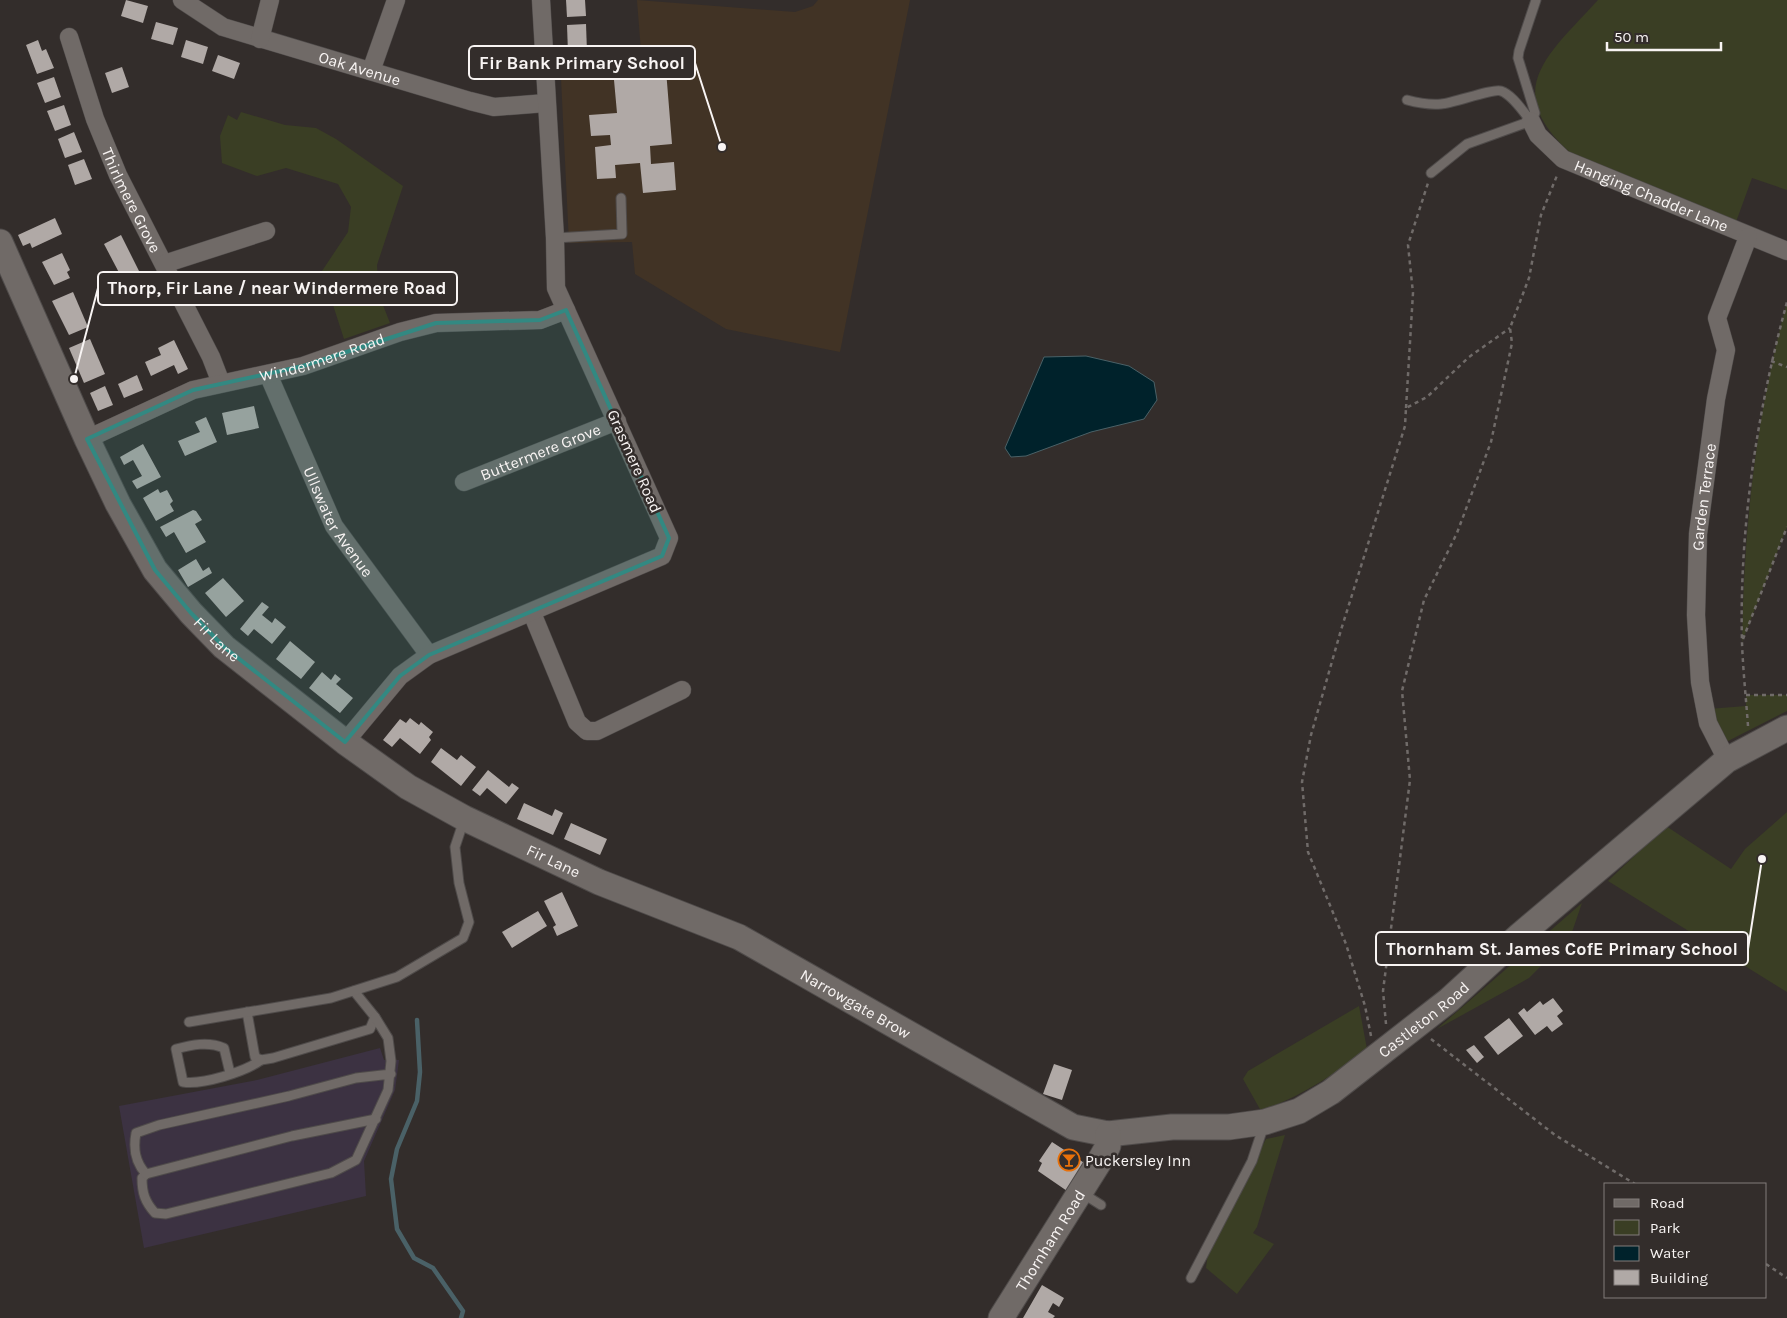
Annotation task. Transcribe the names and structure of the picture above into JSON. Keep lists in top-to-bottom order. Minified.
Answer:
{"streets":{"street":["Oak Avenue","Hanging Chadder Lane","Thirlmere Grove","Windermere Road","Buttermere Grove","Grasmere Road","Garden Terrace","Ullswater Avenue","Fir Lane","Narrowgate Brow","Castleton Road","Thornham Road"]},"crossings":[["Oak Avenue","Grasmere Road"],["Hanging Chadder Lane","Garden Terrace"],["Thirlmere Grove","Windermere Road"],["Windermere Road","Grasmere Road"],["Windermere Road","Ullswater Avenue"],["Windermere Road","Fir Lane"],["Buttermere Grove","Grasmere Road"],["Grasmere Road","Ullswater Avenue"],["Grasmere Road","Fir Lane"],["Garden Terrace","Castleton Road"],["Fir Lane","Narrowgate Brow"],["Narrowgate Brow","Castleton Road"],["Narrowgate Brow","Thornham Road"],["Castleton Road","Thornham Road"]],"places":{"other":["Fir Bank Primary School","Thorp, Fir Lane / near Windermere Road","Thornham St. James CofE Primary School"],"bar":["Puckersley Inn"]},"legend":["Road","Park","Water","Building"],"scale_bar":"50 m"}
